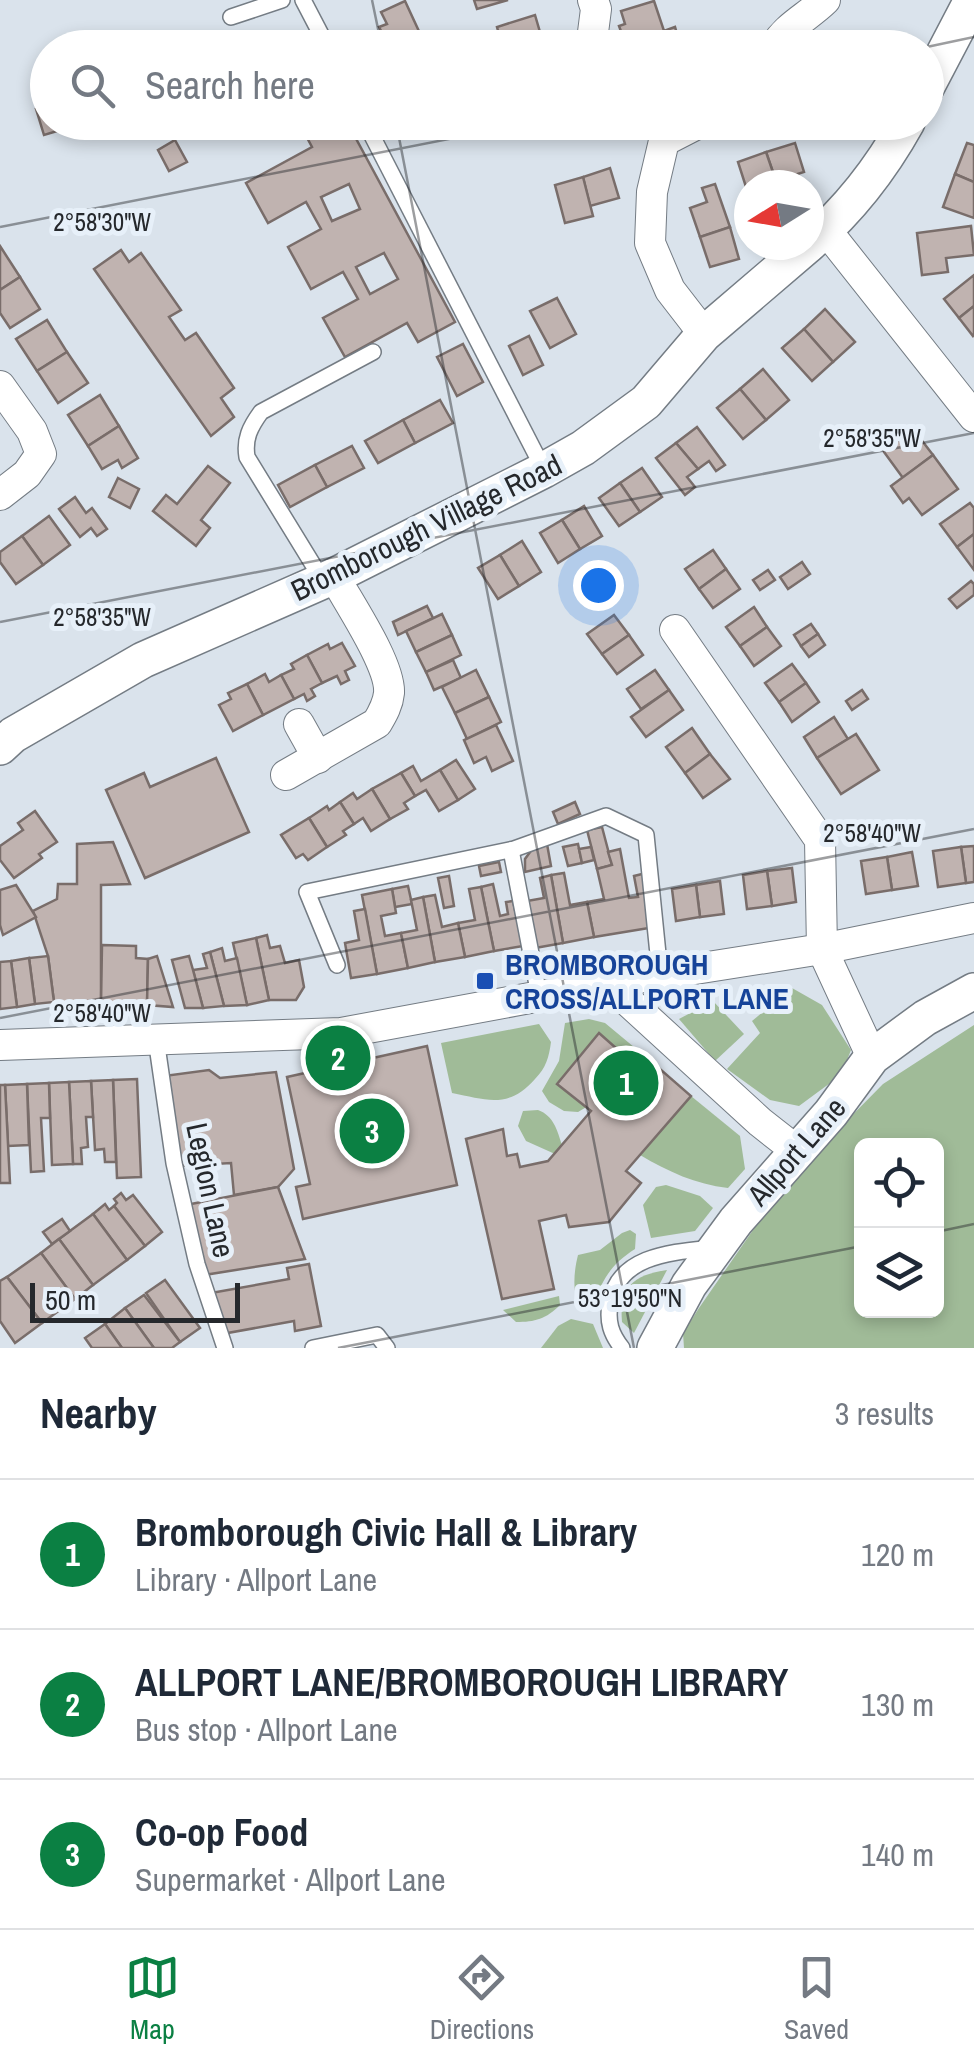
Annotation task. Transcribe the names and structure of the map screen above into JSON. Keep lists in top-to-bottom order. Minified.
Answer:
{"streets":{"street":["Bromborough Village Road","Allport Lane"],"lane":["Legion Lane"]},"places":{"transit":["BROMBOROUGH CROSS/ALLPORT LANE"]},"scale_bar":"50 m","north":"left","page":{"search":"Search here","pins":["2","1","3"],"scale":"50 m","heading":["Nearby","3 results"],"list":[{"mark":"1","name":"Bromborough Civic Hall & Library","note":"Library · Allport Lane","value":"120 m"},{"mark":"2","name":"ALLPORT LANE/BROMBOROUGH LIBRARY","note":"Bus stop · Allport Lane","value":"130 m"},{"mark":"3","name":"Co-op Food","note":"Supermarket · Allport Lane","value":"140 m"}],"nav":["Map","Directions","Saved"]},"coordinates":["2°58'30\"W","2°58'35\"W","2°58'40\"W","53°19'50\"N"]}
